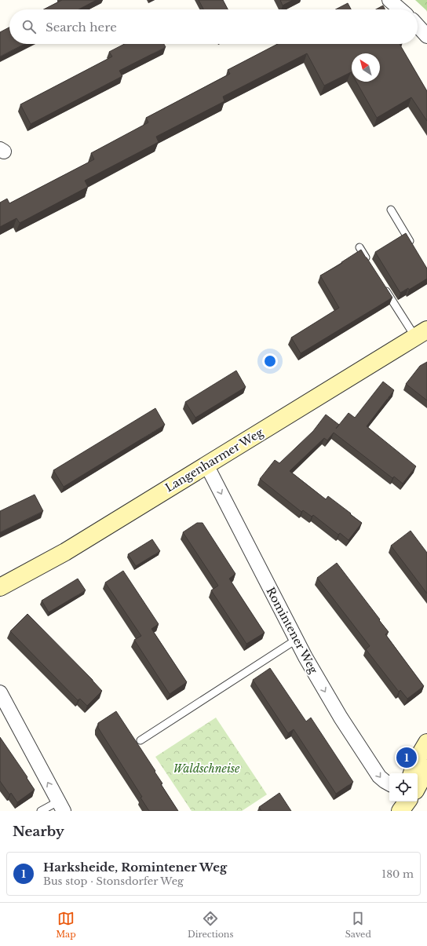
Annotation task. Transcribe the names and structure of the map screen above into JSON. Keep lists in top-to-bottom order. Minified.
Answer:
{"streets":{"main road":["Langenharmer Weg"],"street":["Romintener Weg"]},"crossings":[["Langenharmer Weg","Romintener Weg"]],"one_way":["Romintener Weg"],"parks":["Waldschneise"],"north":"top left","page":{"search":"Search here","pins":"1","heading":"Nearby","list":[{"mark":"1","name":"Harksheide, Romintener Weg","note":"Bus stop · Stonsdorfer Weg","value":"180 m"}],"nav":["Map","Directions","Saved"]}}
